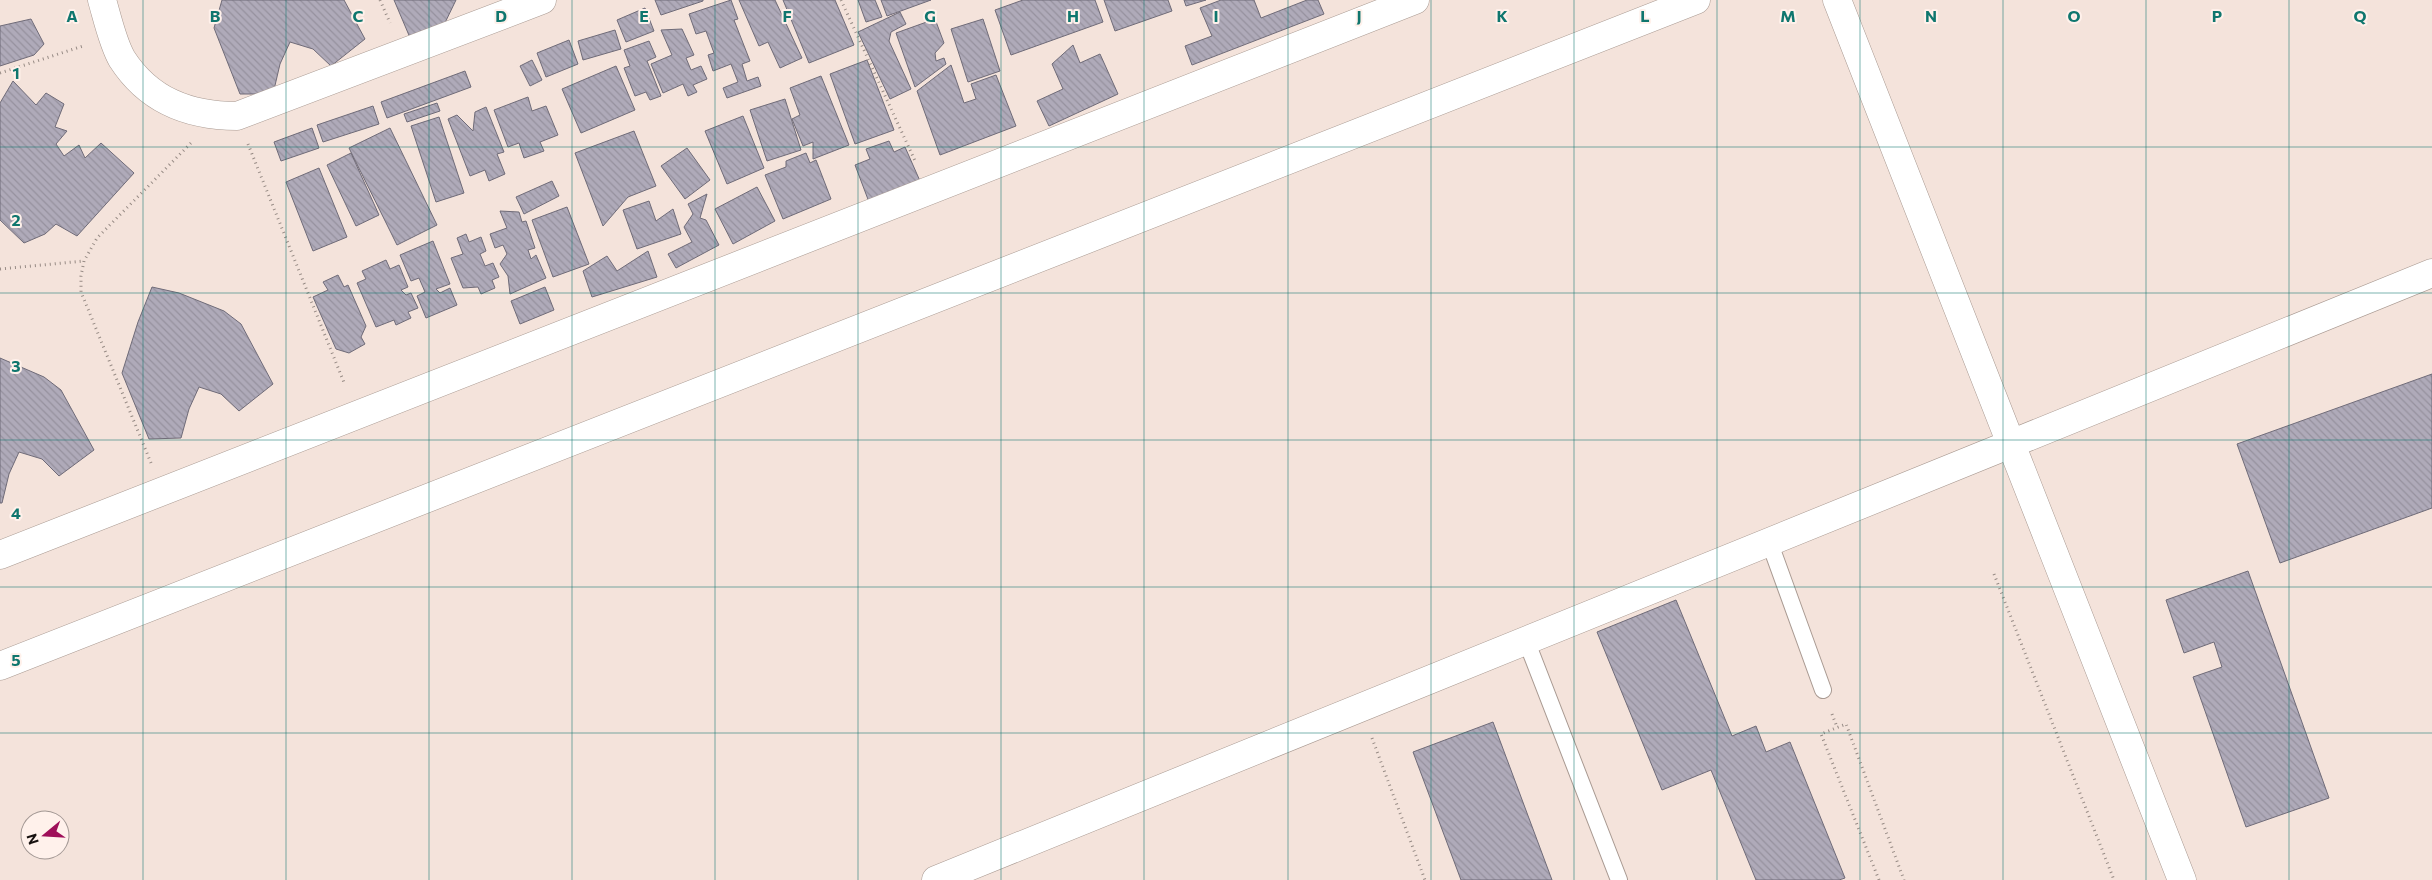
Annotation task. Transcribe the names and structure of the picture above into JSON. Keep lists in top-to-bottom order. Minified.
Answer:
{"north":"left","grid":{"columns":["A","B","C","D","E","F","G","H","I","J","K","L","M","N","O","P","Q"],"rows":["1","2","3","4","5"]}}
